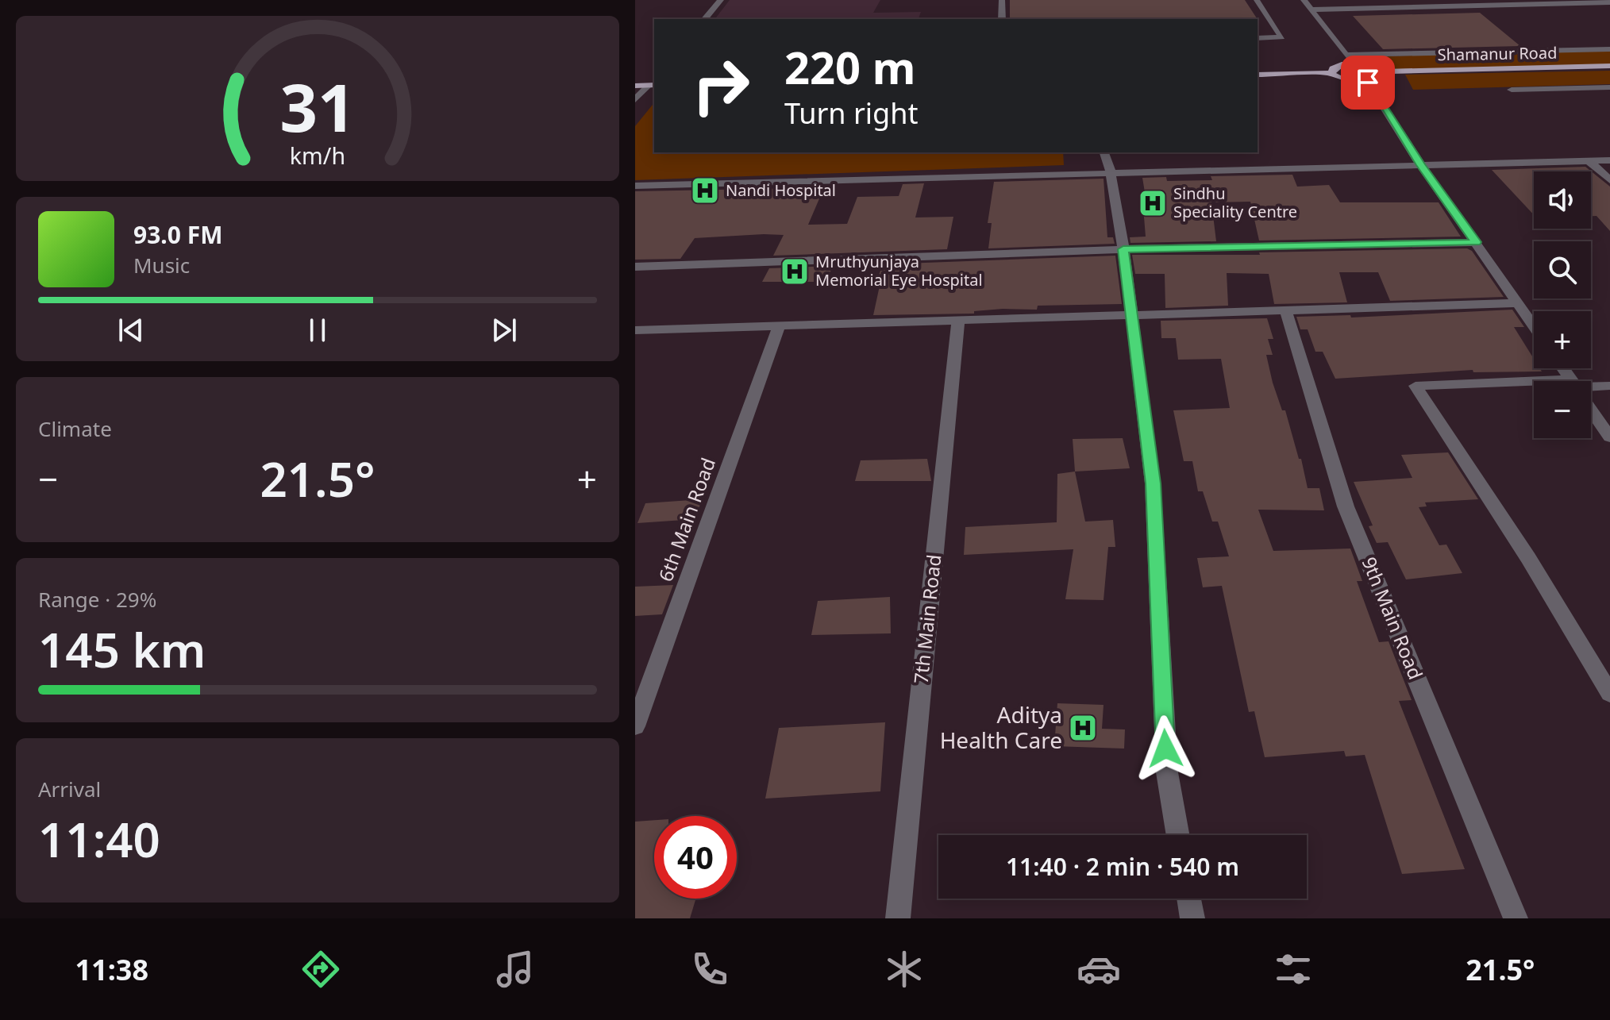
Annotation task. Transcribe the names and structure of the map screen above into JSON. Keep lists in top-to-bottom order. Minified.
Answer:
{"streets":{"main road":["Shamanur Road"],"street":["6th Main Road","9th Main Road","7th Main Road"]},"places":{"hospital":["Nandi Hospital","Sindhu Speciality Centre","Mruthyunjaya Memorial Eye Hospital","Aditya Health Care"]},"page":{"turn":["220 m","Turn right"],"map_buttons":["+","−"],"song":["93.0 FM","Music"],"tile":["Climate",["Range · 29%","145 km"],["Arrival","11:40"]],"heat":["−","21.5°","+"],"limit":"40","trip":"11:40 · 2 min · 540 m","tabs":["11:38","21.5°"],"gauge":["31","km/h"]}}
